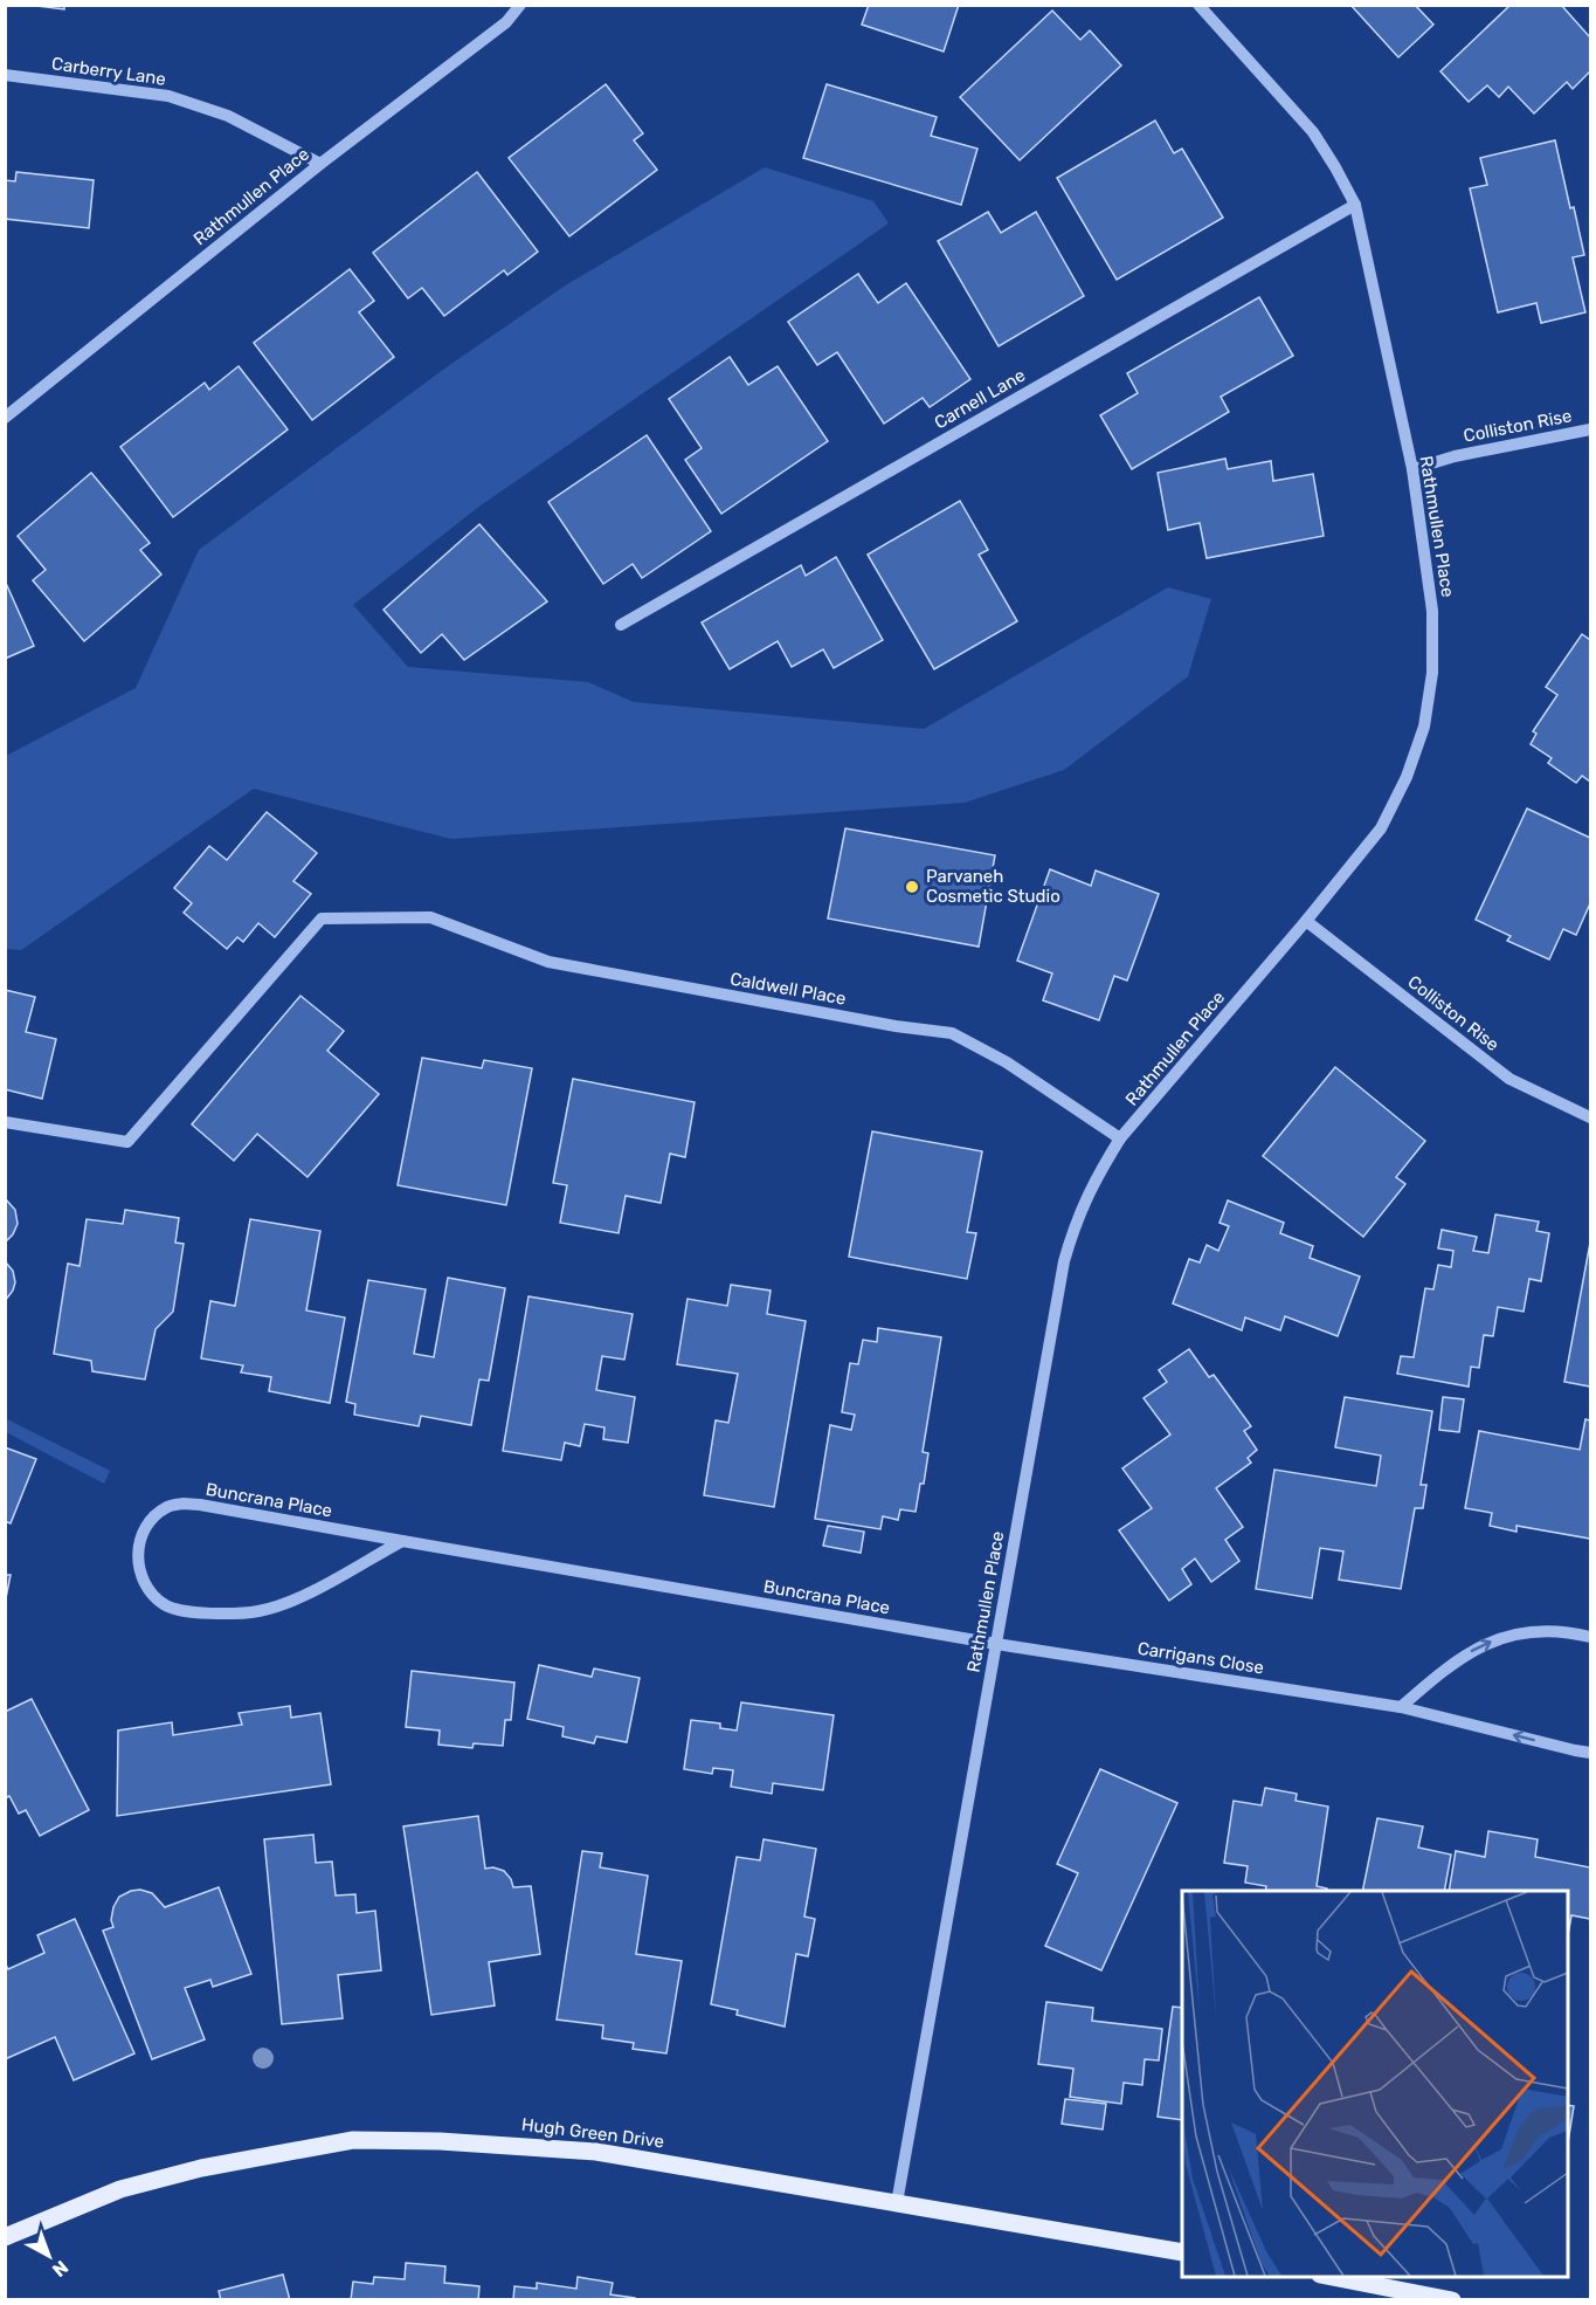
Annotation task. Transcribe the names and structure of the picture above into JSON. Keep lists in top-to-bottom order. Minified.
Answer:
{"streets":{"main road":["Hugh Green Drive"],"street":["Carberry Lane","Rathmullen Place","Carnell Lane","Colliston Rise","Caldwell Place","Buncrana Place","Carrigans Close"]},"crossings":[["Carberry Lane","Rathmullen Place"],["Rathmullen Place","Carnell Lane"],["Rathmullen Place","Colliston Rise"],["Rathmullen Place","Caldwell Place"],["Rathmullen Place","Buncrana Place"],["Rathmullen Place","Carrigans Close"],["Rathmullen Place","Hugh Green Drive"],["Buncrana Place","Carrigans Close"]],"places":["Parvaneh Cosmetic Studio"],"north":"bottom right"}
